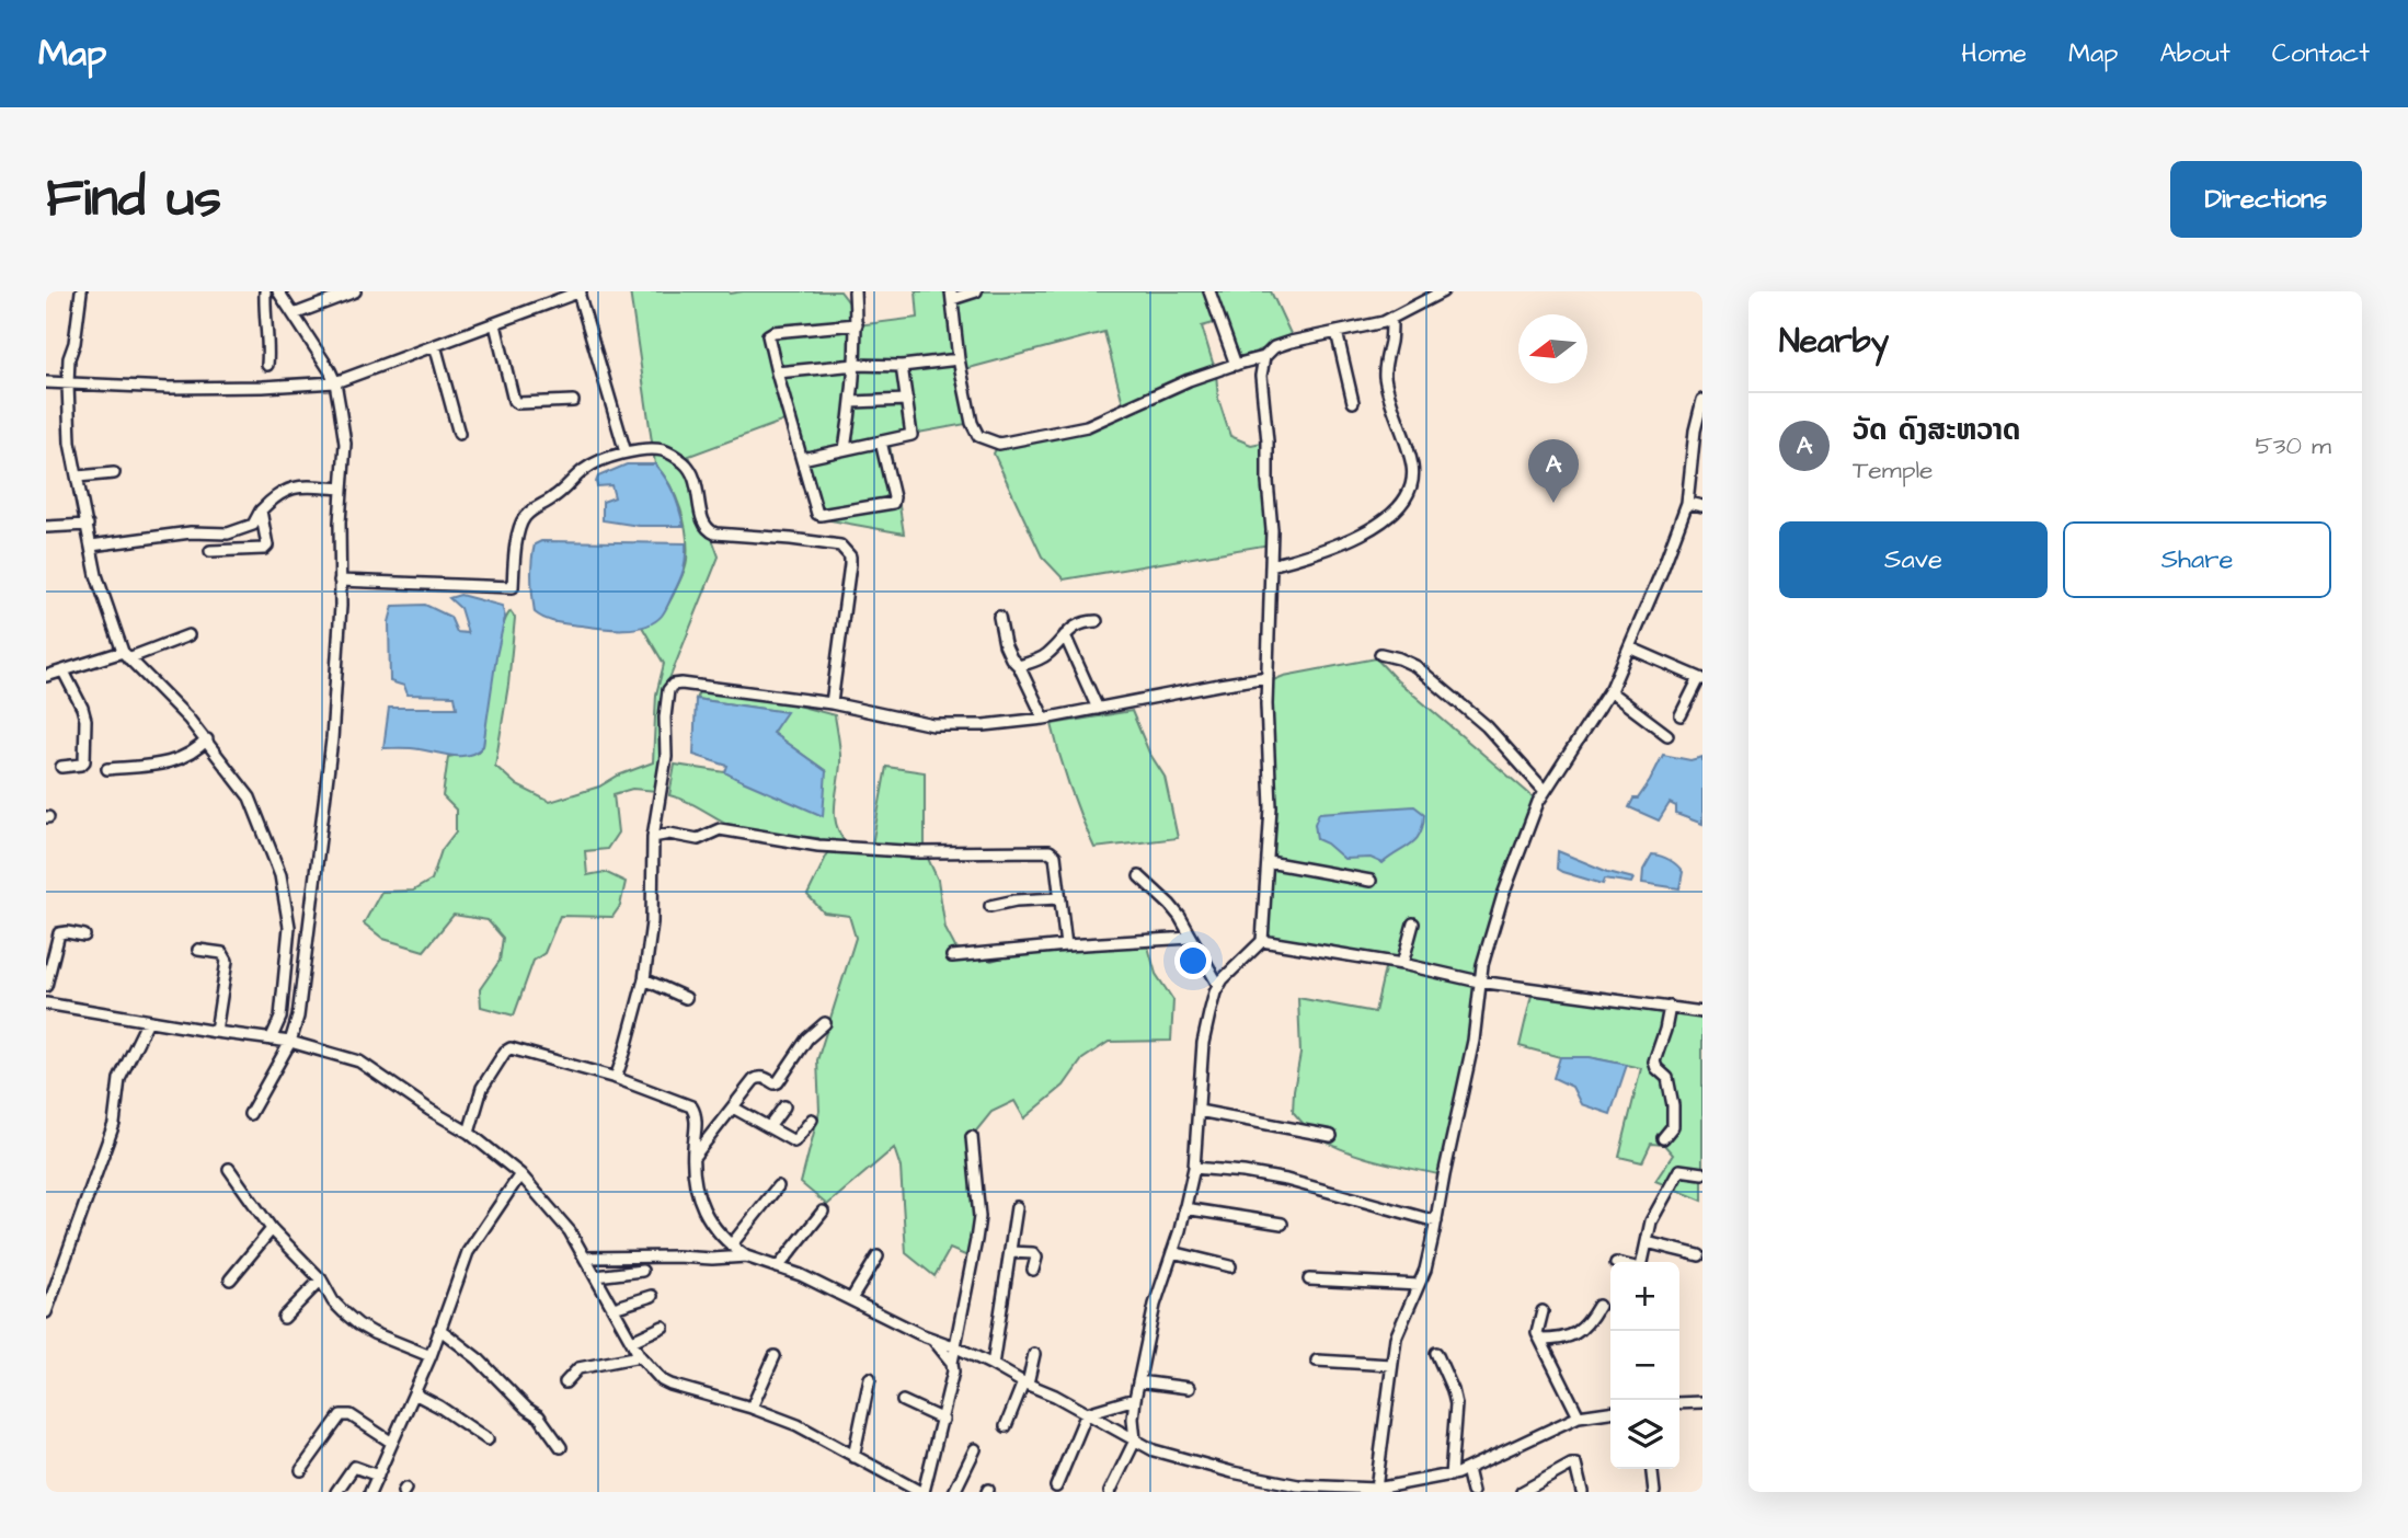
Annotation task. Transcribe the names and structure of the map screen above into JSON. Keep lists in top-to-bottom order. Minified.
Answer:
{"north":"left","page":{"header":"Map","nav":["Home","Map","About","Contact"],"buttons":["Directions",["Save","Share"]],"title":"Find us","heading":"Nearby","list":[{"mark":"A","name":"ວັດ ດົງສະຫວາດ","note":"Temple","value":"530 m"}],"pins":"A","map_buttons":["+","−"]}}
